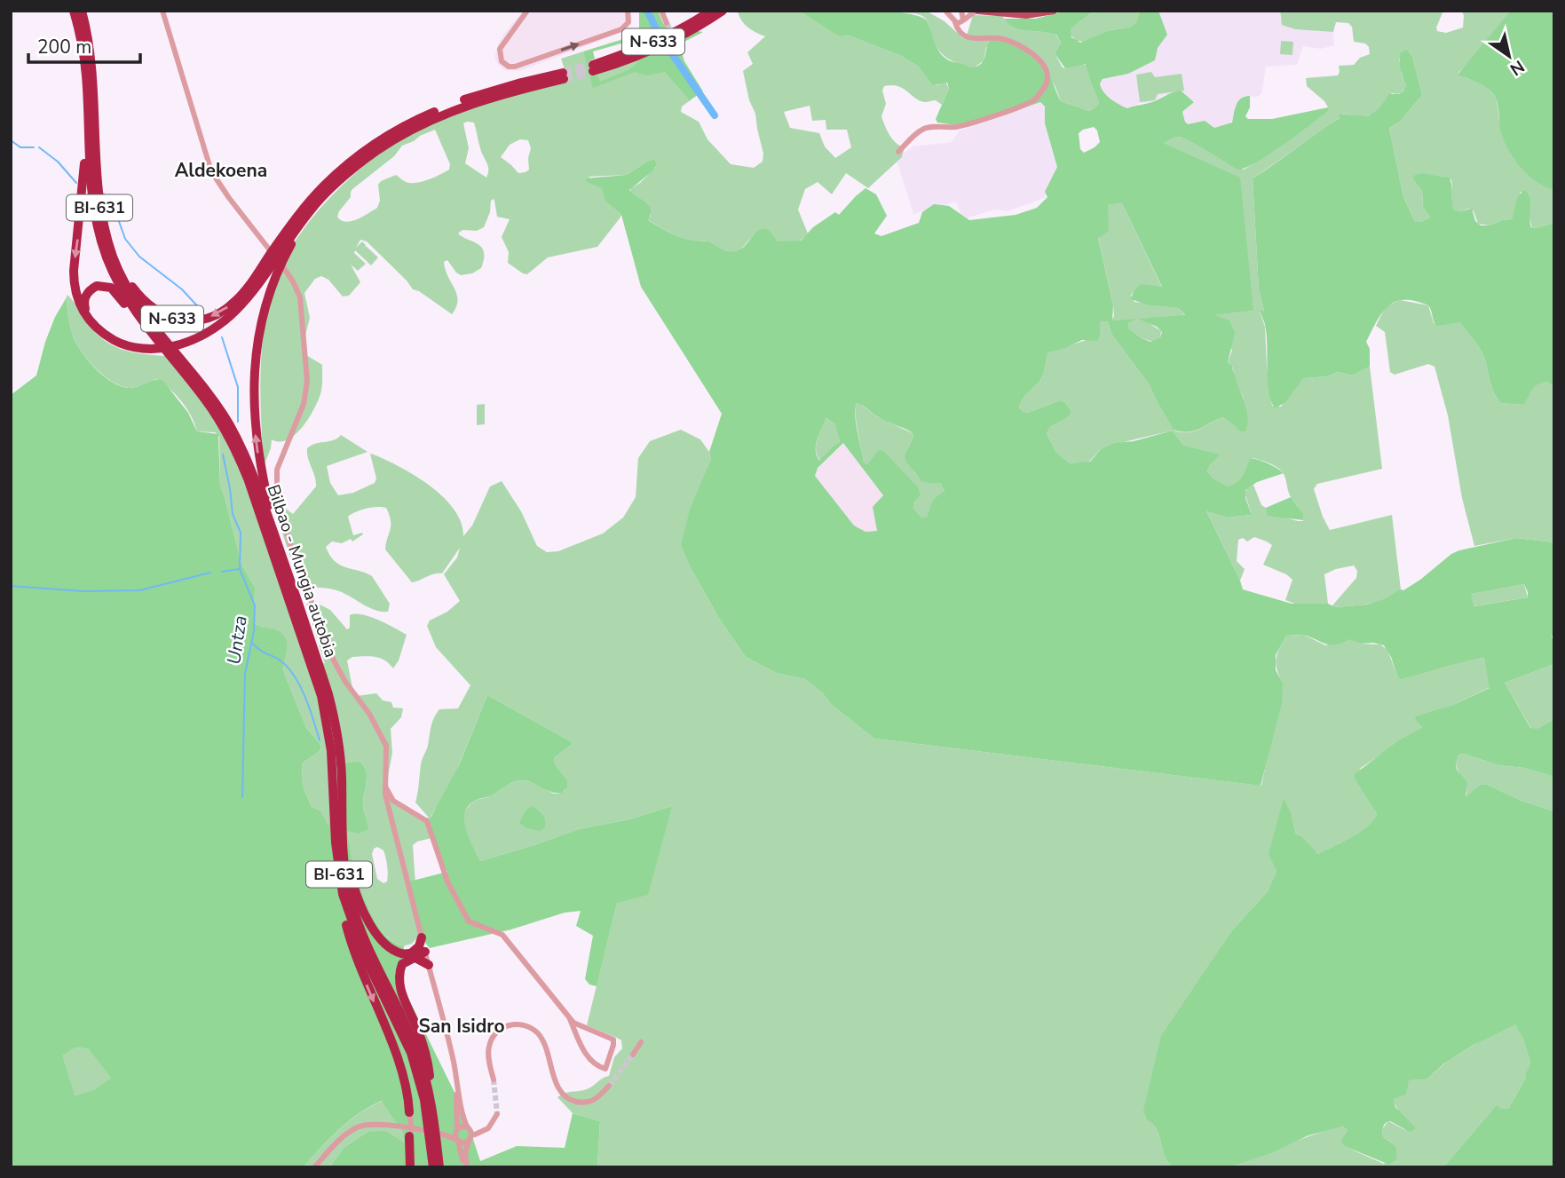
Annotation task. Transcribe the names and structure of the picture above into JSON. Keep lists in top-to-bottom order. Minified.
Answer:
{"streets":{"highway":["N-633","BI-631","Bilbao - Mungia autobia"]},"crossings":[["N-633","Bilbao - Mungia autobia"]],"districts":["Aldekoena","San Isidro"],"water":["Untza"],"scale_bar":"200 m","north":"bottom right"}
